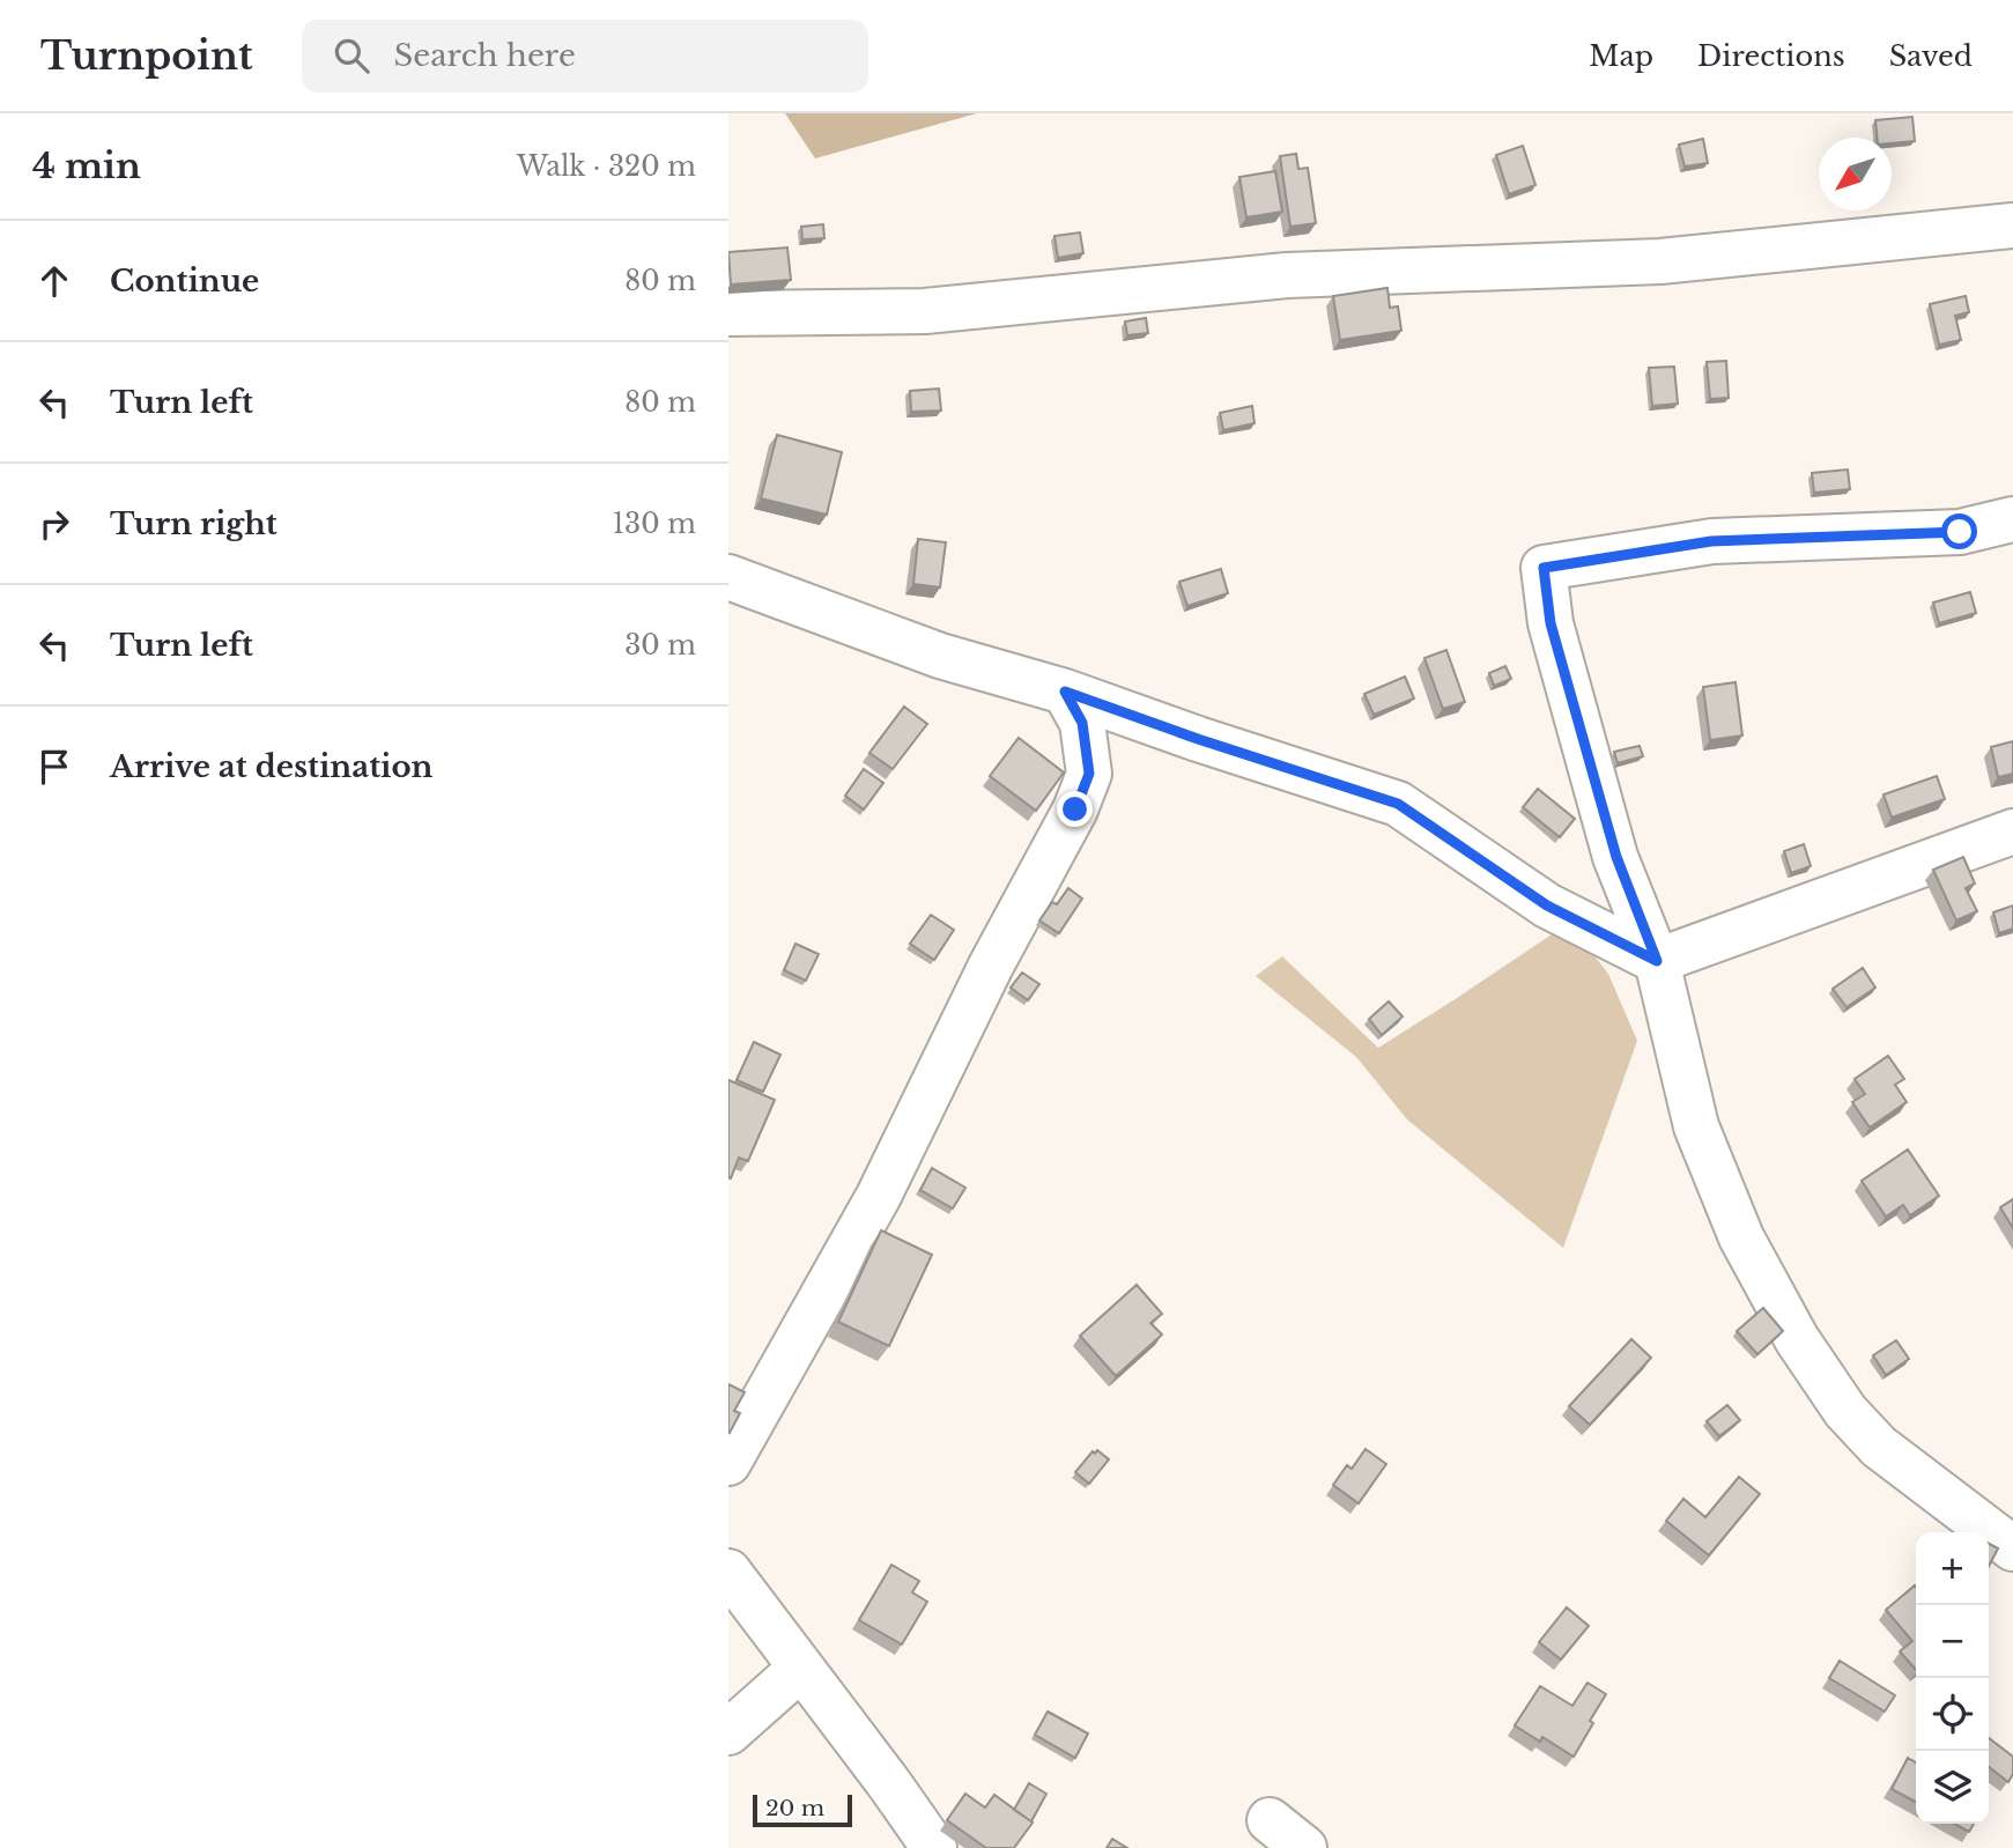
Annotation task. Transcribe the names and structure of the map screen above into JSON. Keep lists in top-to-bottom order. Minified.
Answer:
{"scale_bar":"20 m","north":"bottom left","page":{"header":"Turnpoint","search":"Search here","nav":["Map","Directions","Saved"],"heading":["4 min","Walk · 320 m"],"list":[["Continue","80 m"],["Turn left","80 m"],["Turn right","130 m"],["Turn left","30 m"],"Arrive at destination"],"map_buttons":["+","−"],"scale":"20 m"}}
